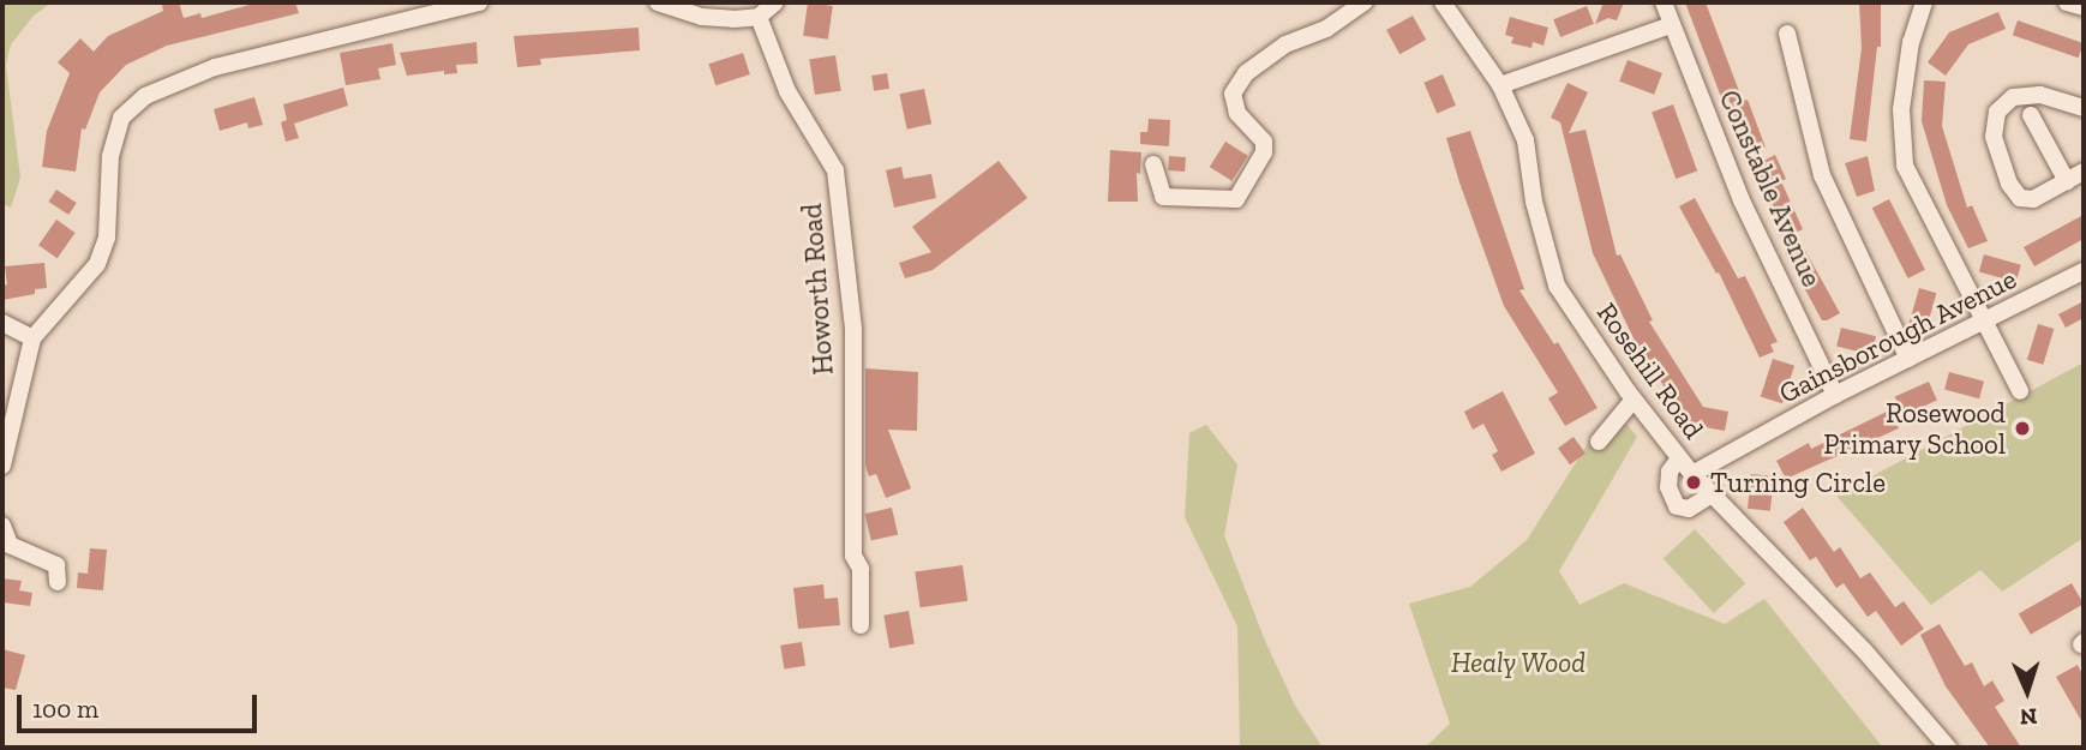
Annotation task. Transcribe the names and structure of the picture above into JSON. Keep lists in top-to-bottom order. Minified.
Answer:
{"streets":{"street":["Constable Avenue","Howorth Road","Gainsborough Avenue","Rosehill Road"]},"crossings":[["Constable Avenue","Gainsborough Avenue"],["Gainsborough Avenue","Rosehill Road"]],"parks":["Healy Wood"],"places":["Rosewood Primary School","Turning Circle"],"scale_bar":"100 m","north":"bottom"}
